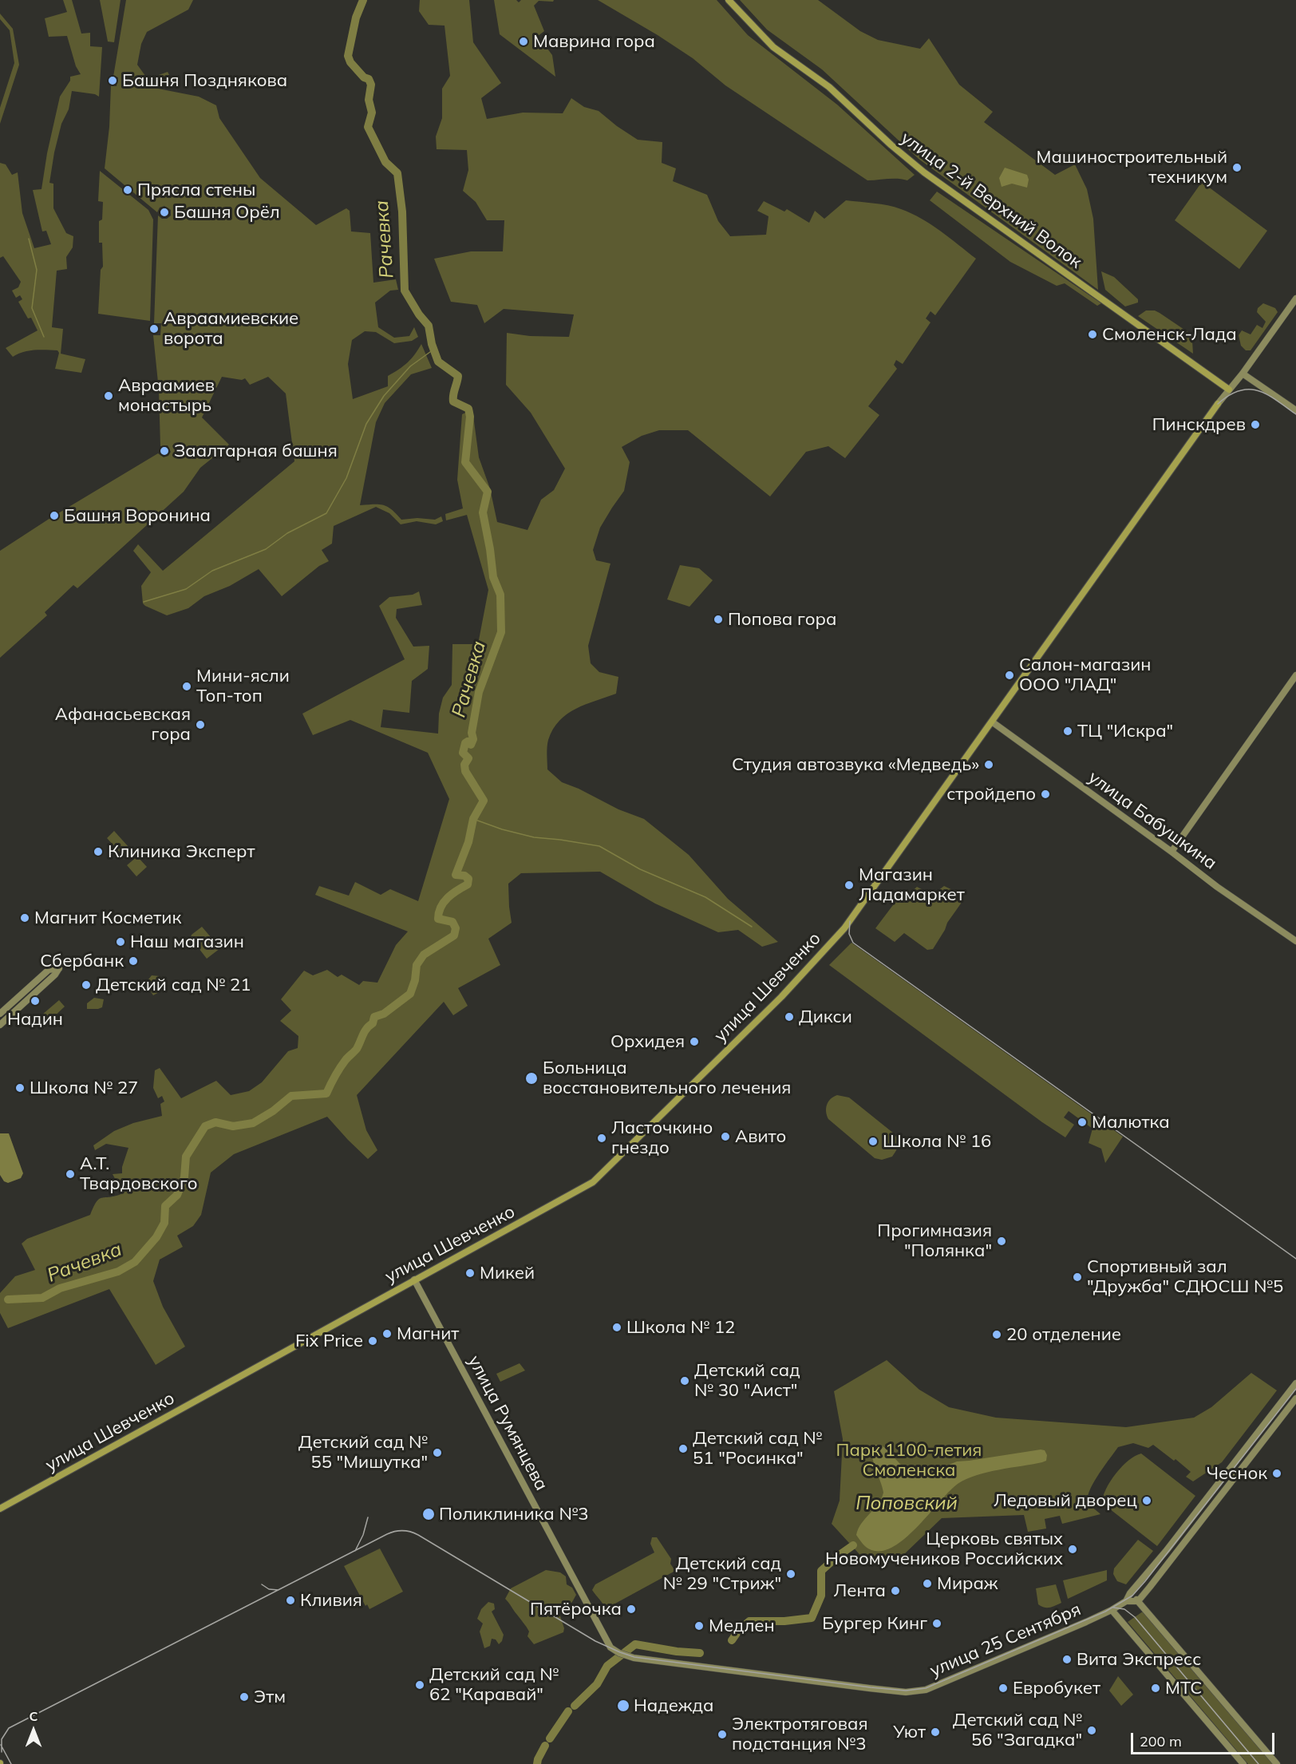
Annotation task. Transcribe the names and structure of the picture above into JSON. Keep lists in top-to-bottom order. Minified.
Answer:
{"streets":{"main road":["улица 2-й Верхний Волок","улица Бабушкина","улица Шевченко","улица Румянцева","улица 25 Сентября"]},"crossings":[["улица Бабушкина","улица Шевченко"],["улица Шевченко","улица Румянцева"],["улица Румянцева","улица 25 Сентября"]],"water":["Рачевка","Поповский"],"parks":["Парк 1100-летия Смоленска"],"places":["Маврина гора","Башня Позднякова","Машиностроительный техникум","Прясла стены","Башня Орёл","Авраамиевские ворота","Смоленск-Лада","Авраамиев монастырь","Пинскдрев","Заалтарная башня","Башня Воронина","Попова гора","Салон-магазин ООО \"ЛАД\"","Мини-ясли Топ-топ","Афанасьевская гора","ТЦ \"Искра\"","Студия автозвука «Медведь»","стройдепо","Клиника Эксперт","Магазин Ладамаркет","Магнит Косметик","Наш магазин","Сбербанк","Детский сад № 21","Надин","Дикси","Орхидея","Больница восстановительного лечения","Школа № 27","Малютка","Авито","Ласточкино гнездо","Школа № 16","А.Т. Твардовского","Прогимназия \"Полянка\"","Микей","Спортивный зал \"Дружба\" СДЮСШ №5","Школа № 12","Магнит","20 отделение","Fix Price","Детский сад № 30 \"Аист\"","Детский сад № 51 \"Росинка\"","Детский сад № 55 \"Мишутка\"","Чеснок","Ледовый дворец","Поликлиника №3","Церковь святых Новомучеников Российских","Детский сад № 29 \"Стриж\"","Мираж","Лента","Кливия","Пятёрочка","Бургер Кинг","Медлен","Вита Экспресс","Детский сад № 62 \"Каравай\"","Евробукет","МТС","Этм","Надежда","Детский сад № 56 \"Загадка\"","Уют","Электротяговая подстанция №3"],"scale_bar":"200 m","north":"top"}
